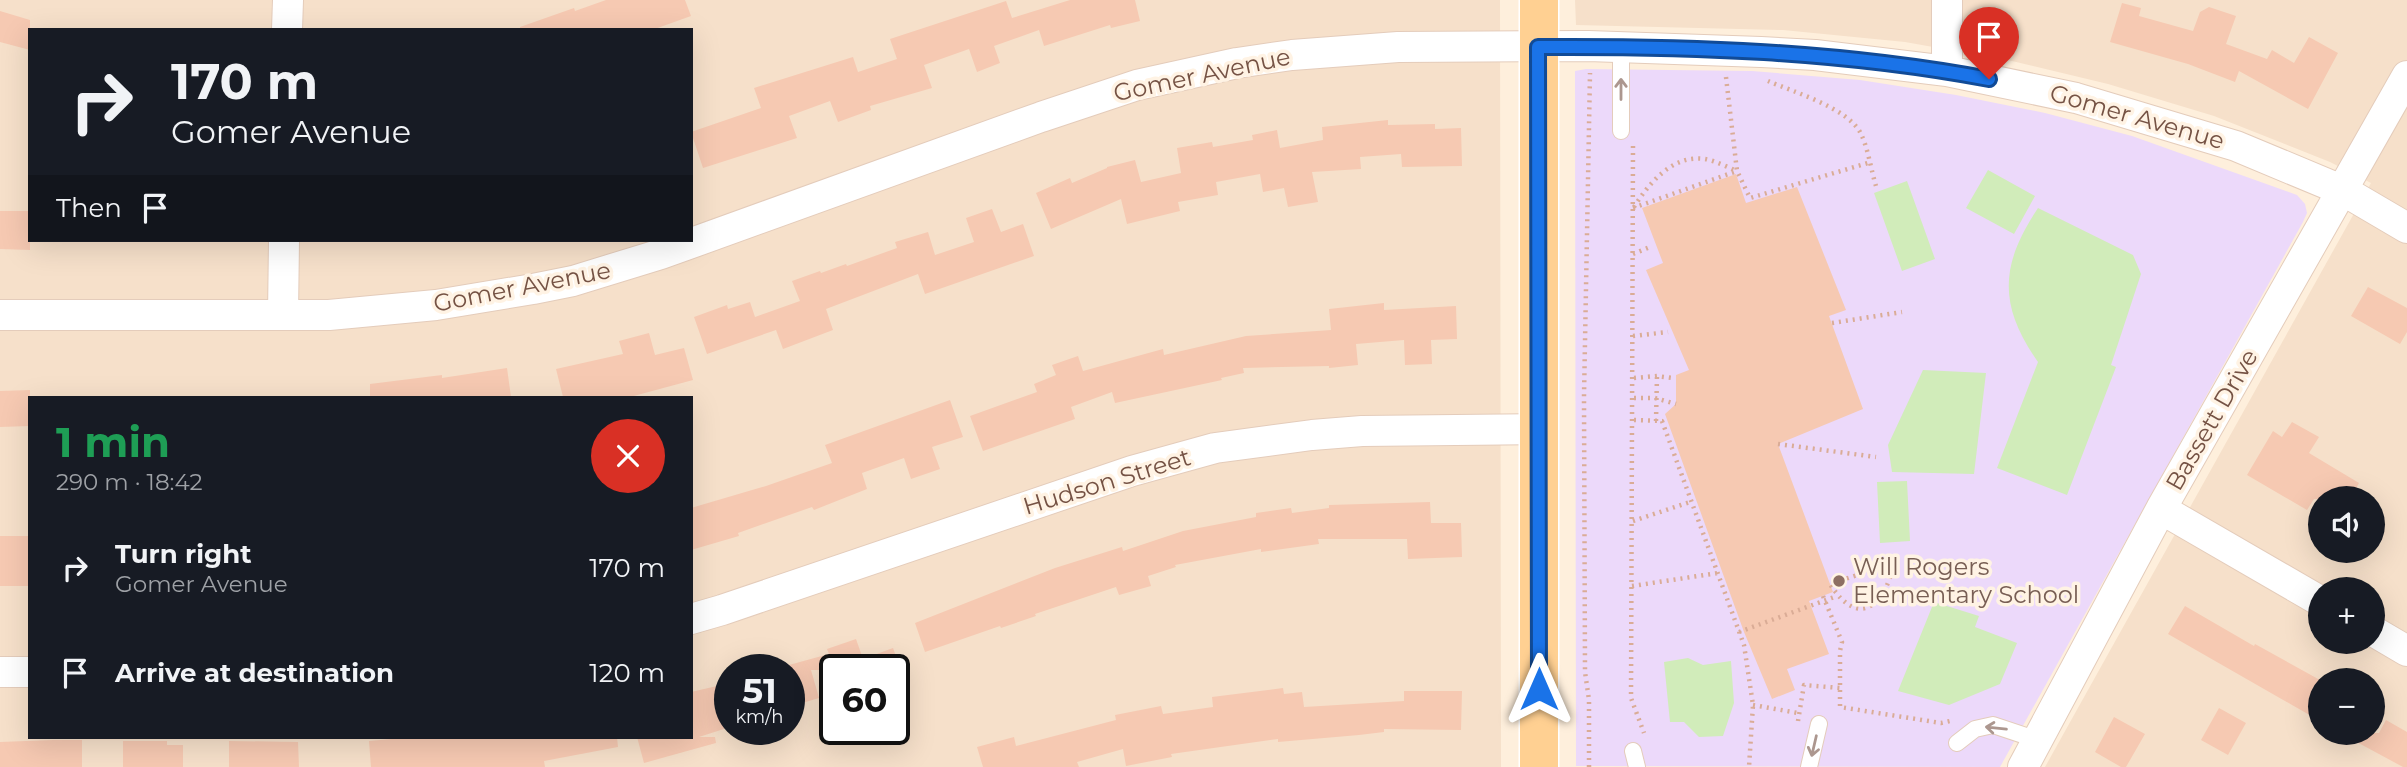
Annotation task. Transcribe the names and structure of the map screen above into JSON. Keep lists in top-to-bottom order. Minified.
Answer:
{"streets":{"street":["Gomer Avenue","Bassett Drive","Hudson Street"]},"crossings":[["Gomer Avenue","Bassett Drive"]],"places":["Will Rogers Elementary School"],"page":{"turn":["170 m","Gomer Avenue"],"then":"Then","heading":["1 min","290 m · 18:42"],"map_buttons":["+","−"],"list":[{"name":"Turn right","note":"Gomer Avenue","value":"170 m"},{"name":"Arrive at destination","value":"120 m"}],"speed":"51 km/h","limit":"60"}}
